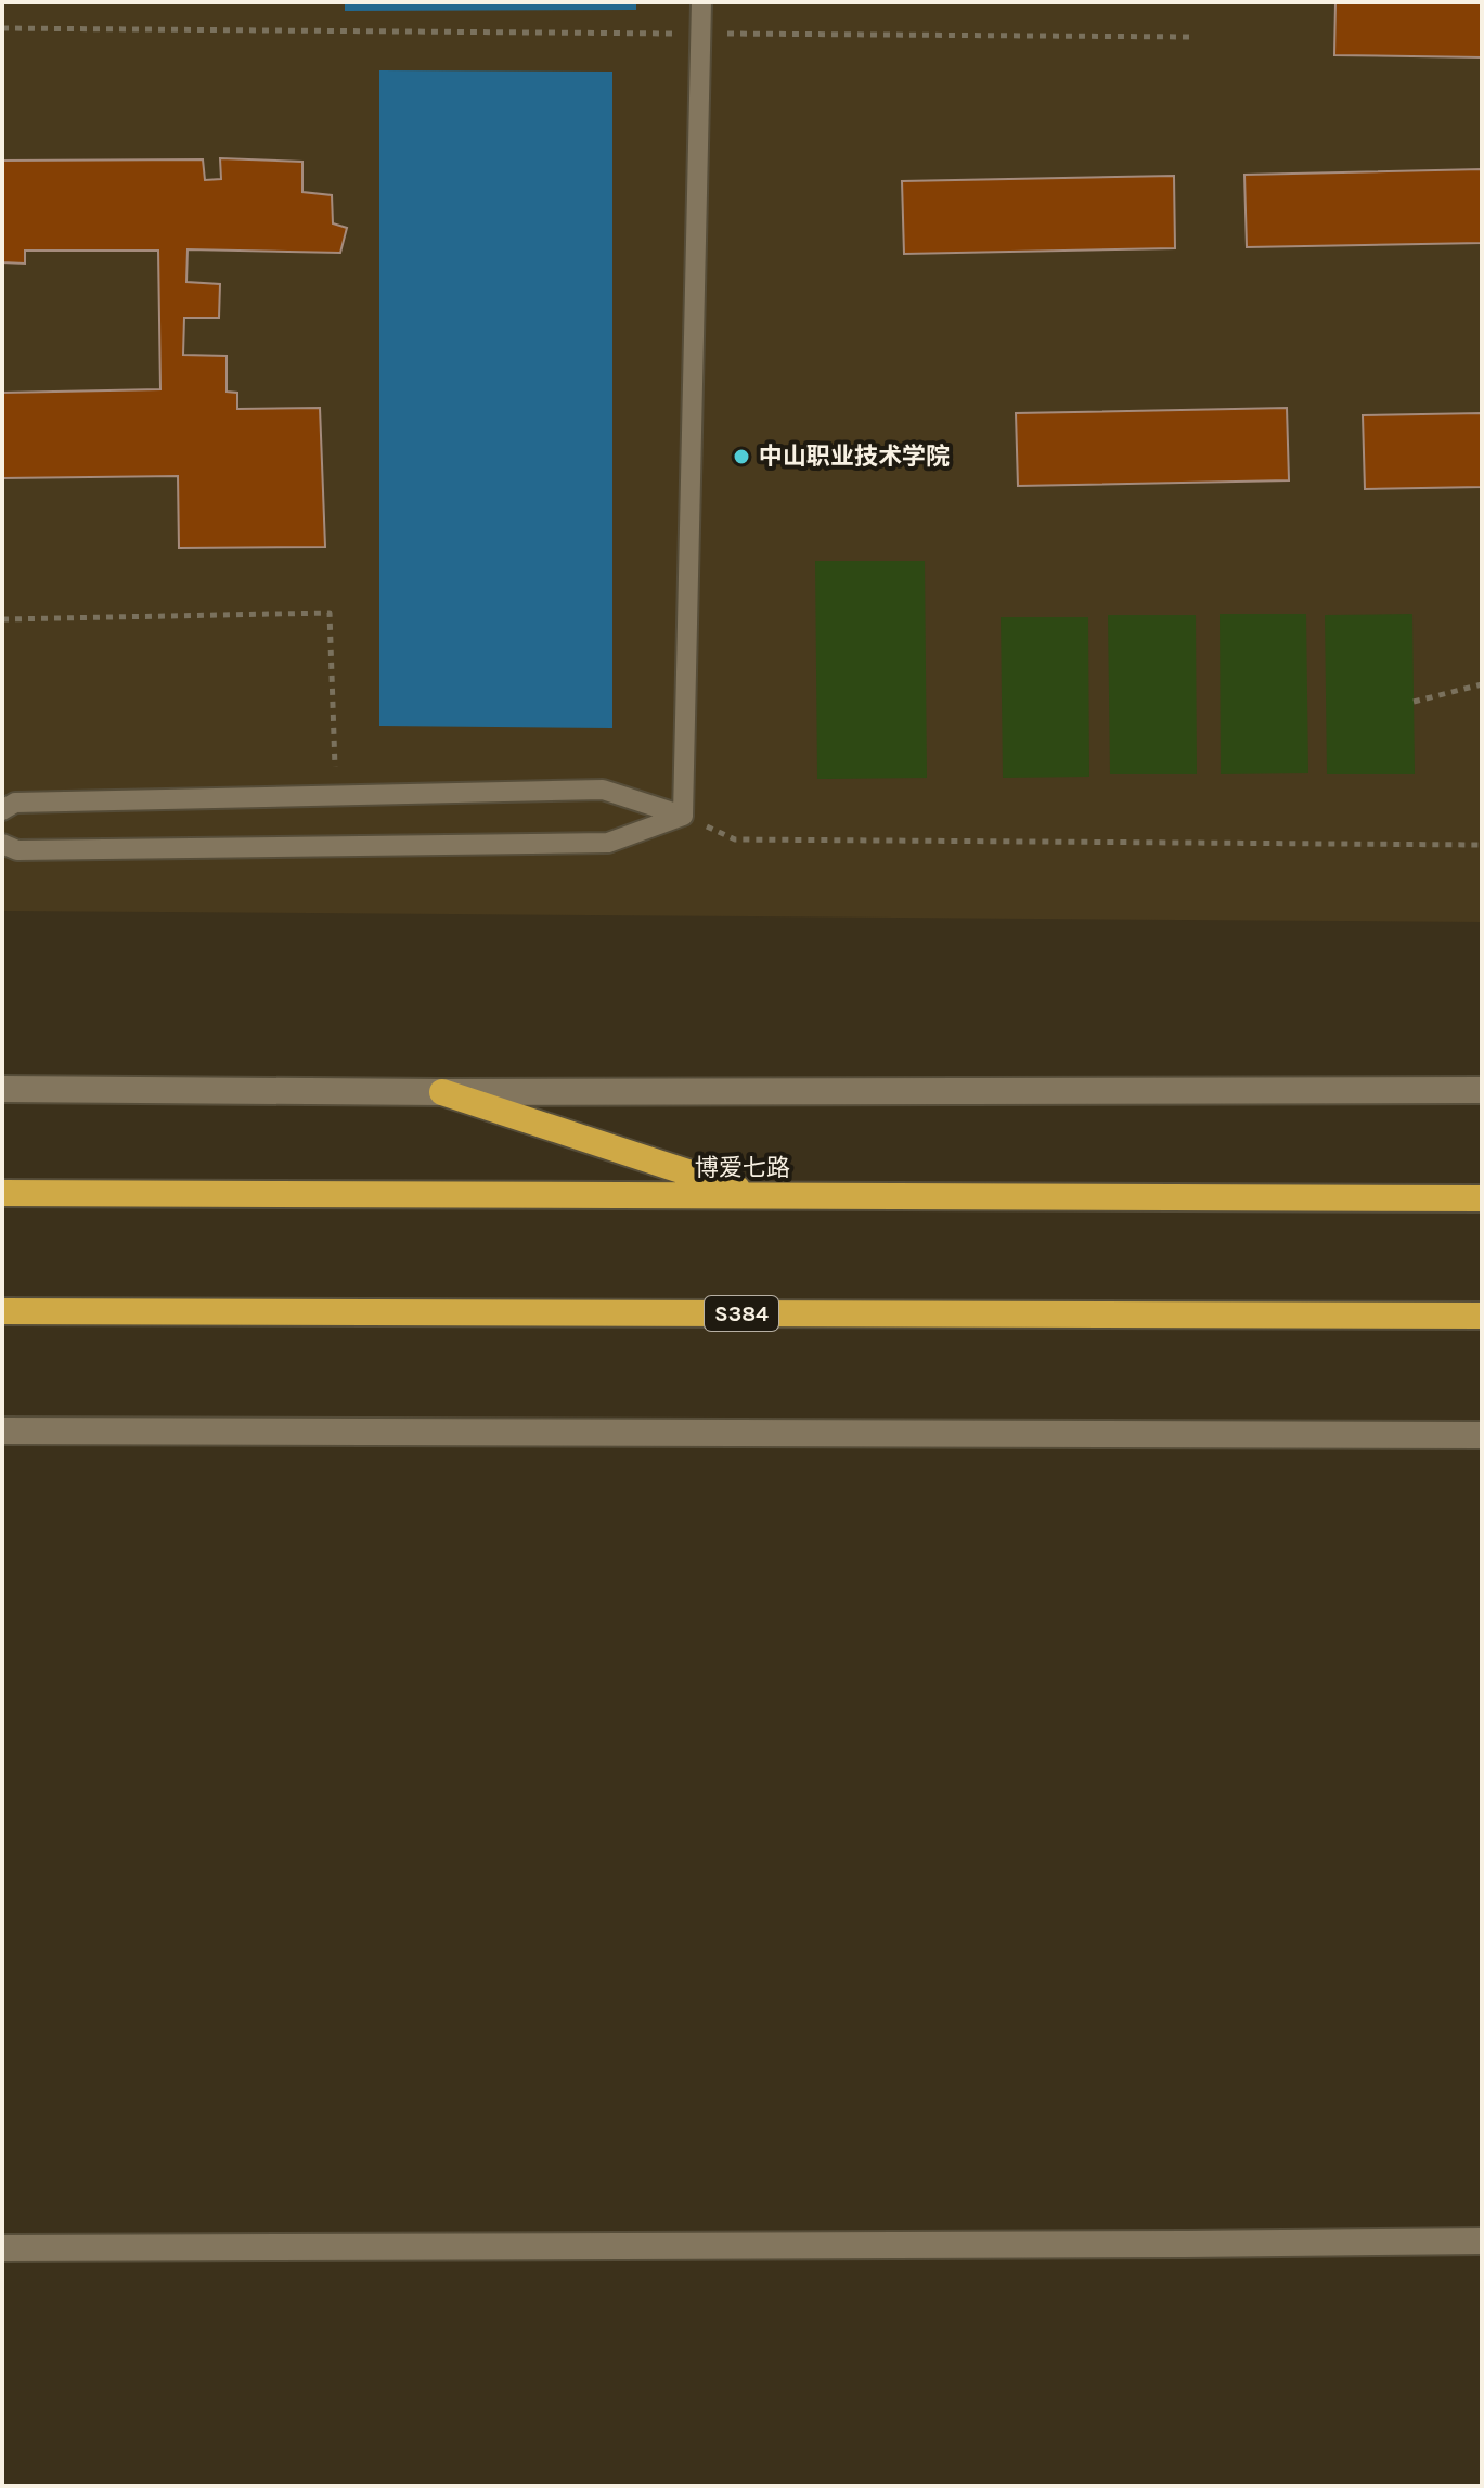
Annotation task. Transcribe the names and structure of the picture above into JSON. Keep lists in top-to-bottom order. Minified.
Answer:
{"streets":{"highway":["博爱七路","S384"]},"places":["中山职业技术学院"]}
